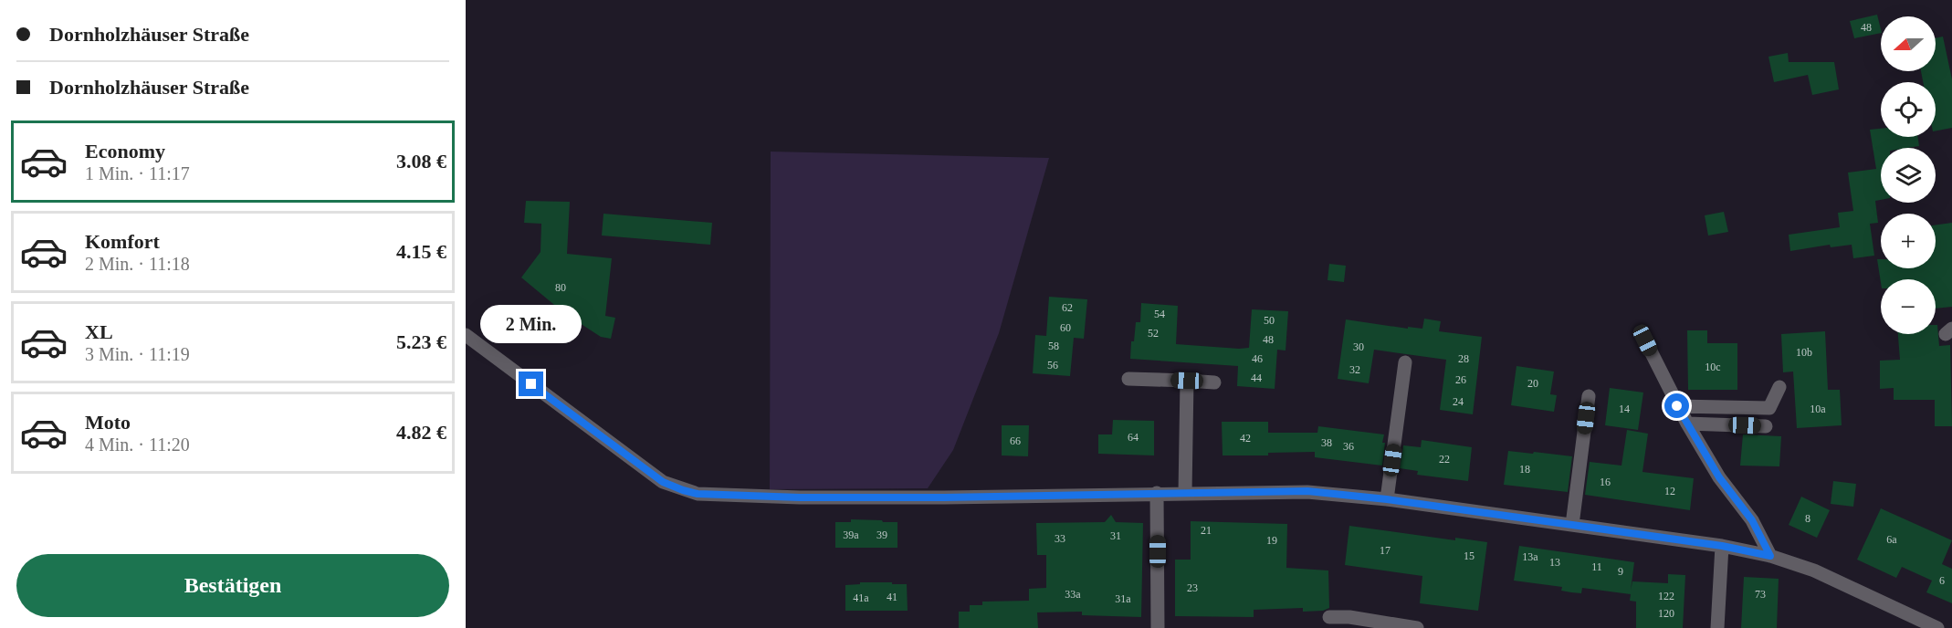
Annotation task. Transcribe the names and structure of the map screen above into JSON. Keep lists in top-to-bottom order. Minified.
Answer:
{"house_numbers":["48","80","62","54","50","60","52","48","58","30","10b","46","28","56","10c","32","44","26","20","24","14","10a","64","42","66","38","36","22","18","16","12","8","21","39a","39","31","33","6a","19","17","15","13a","13","11","9","6","23","33a","73","122","41","41a","31a","120"],"north":"left","page":{"banner":["Dornholzhäuser Straße","Dornholzhäuser Straße"],"map_buttons":["+","−"],"list":[{"name":"Economy","note":"1 Min. · 11:17","value":"3.08 €"},{"name":"Komfort","note":"2 Min. · 11:18","value":"4.15 €"},{"name":"XL","note":"3 Min. · 11:19","value":"5.23 €"},{"name":"Moto","note":"4 Min. · 11:20","value":"4.82 €"}],"bubble":"2 Min.","buttons":"Bestätigen"}}
